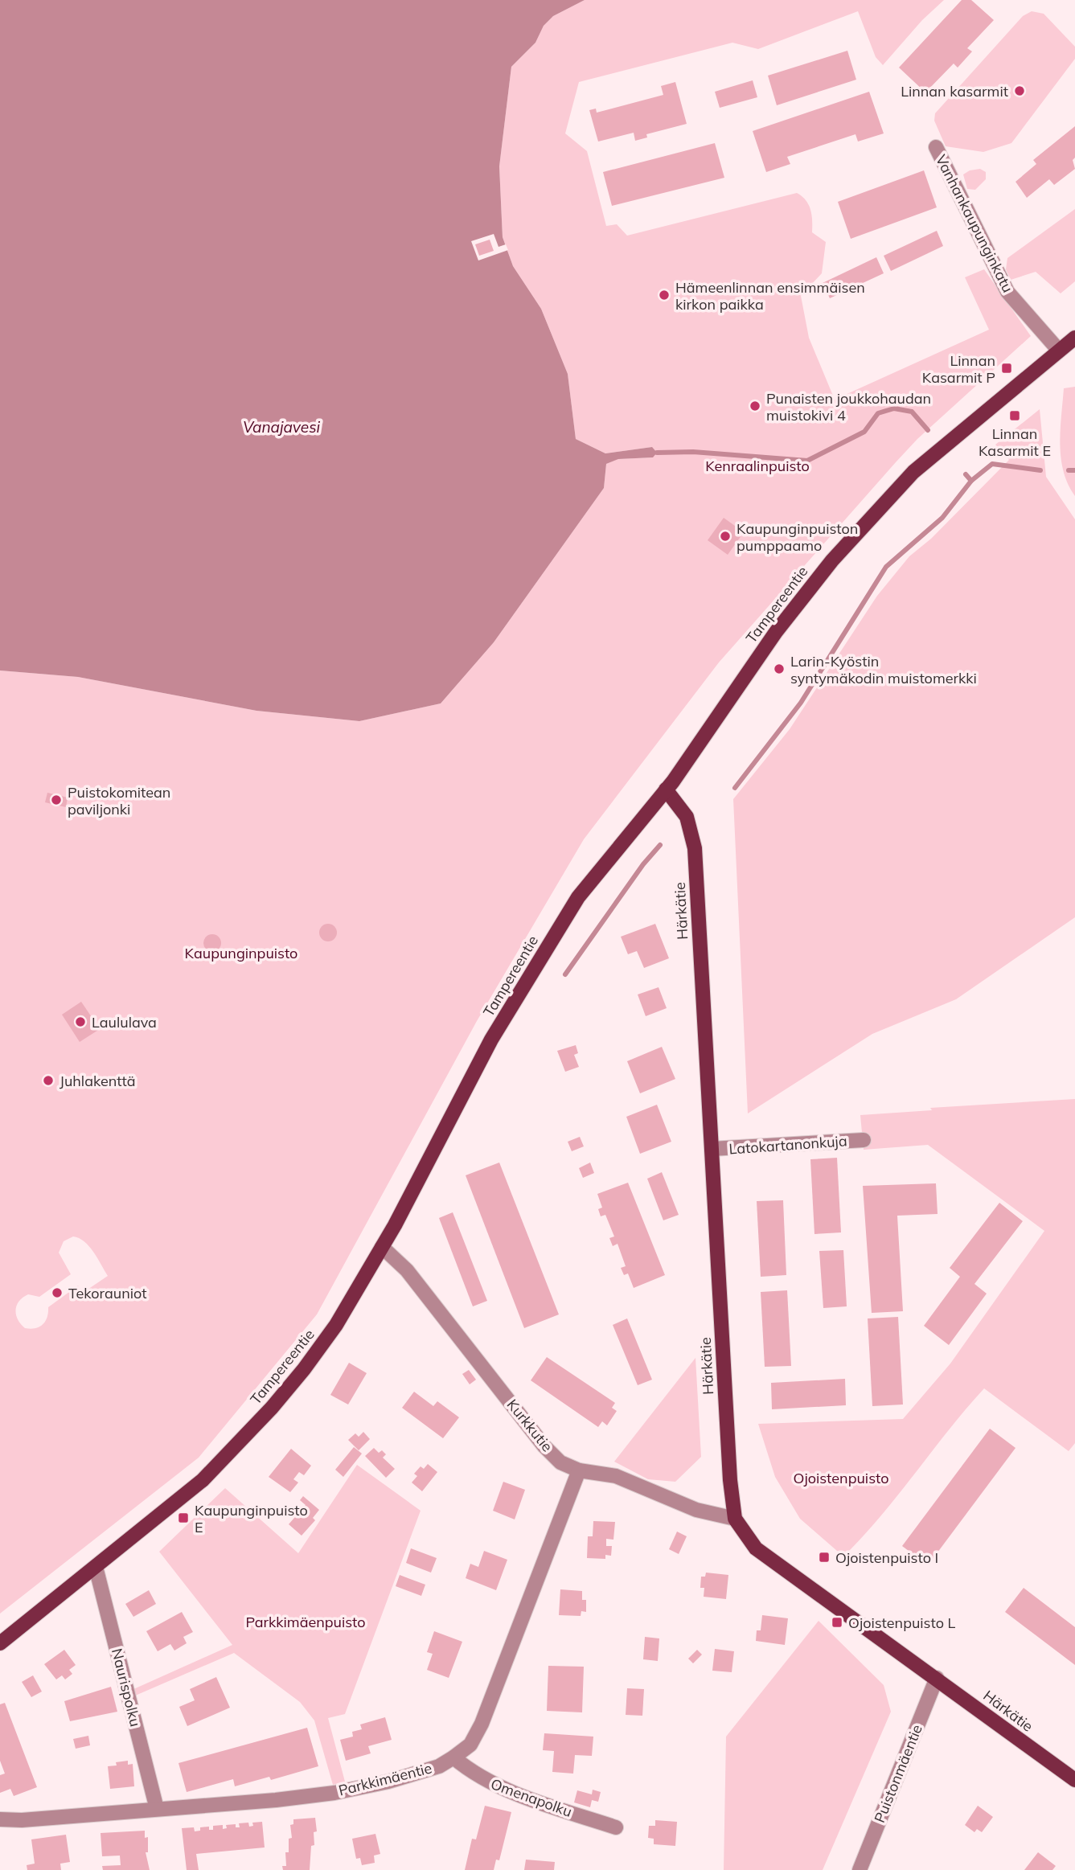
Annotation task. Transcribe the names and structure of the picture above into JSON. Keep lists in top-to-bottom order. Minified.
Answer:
{"streets":{"main road":["Tampereentie","Härkätie"],"street":["Vanhankaupunginkatu","Latokartanonkuja","Kurkkutie","Naurispolku","Puistonmäentie","Parkkimäentie","Omenapolku"]},"crossings":[["Vanhankaupunginkatu","Tampereentie"],["Tampereentie","Härkätie"],["Tampereentie","Kurkkutie"],["Tampereentie","Naurispolku"],["Härkätie","Latokartanonkuja"],["Härkätie","Kurkkutie"],["Härkätie","Puistonmäentie"],["Kurkkutie","Parkkimäentie"],["Naurispolku","Parkkimäentie"],["Parkkimäentie","Omenapolku"]],"water":["Vanajavesi"],"parks":["Kenraalinpuisto","Kaupunginpuisto","Ojoistenpuisto","Parkkimäenpuisto"],"places":{"other":["Linnan kasarmit","Hämeenlinnan ensimmäisen kirkon paikka","Punaisten joukkohaudan muistokivi 4","Kaupunginpuiston pumppaamo","Larin-Kyöstin syntymäkodin muistomerkki","Puistokomitean paviljonki","Laululava","Juhlakenttä","Tekorauniot"],"transit":["Linnan Kasarmit P","Linnan Kasarmit E","Kaupunginpuisto E","Ojoistenpuisto I","Ojoistenpuisto L"]}}
